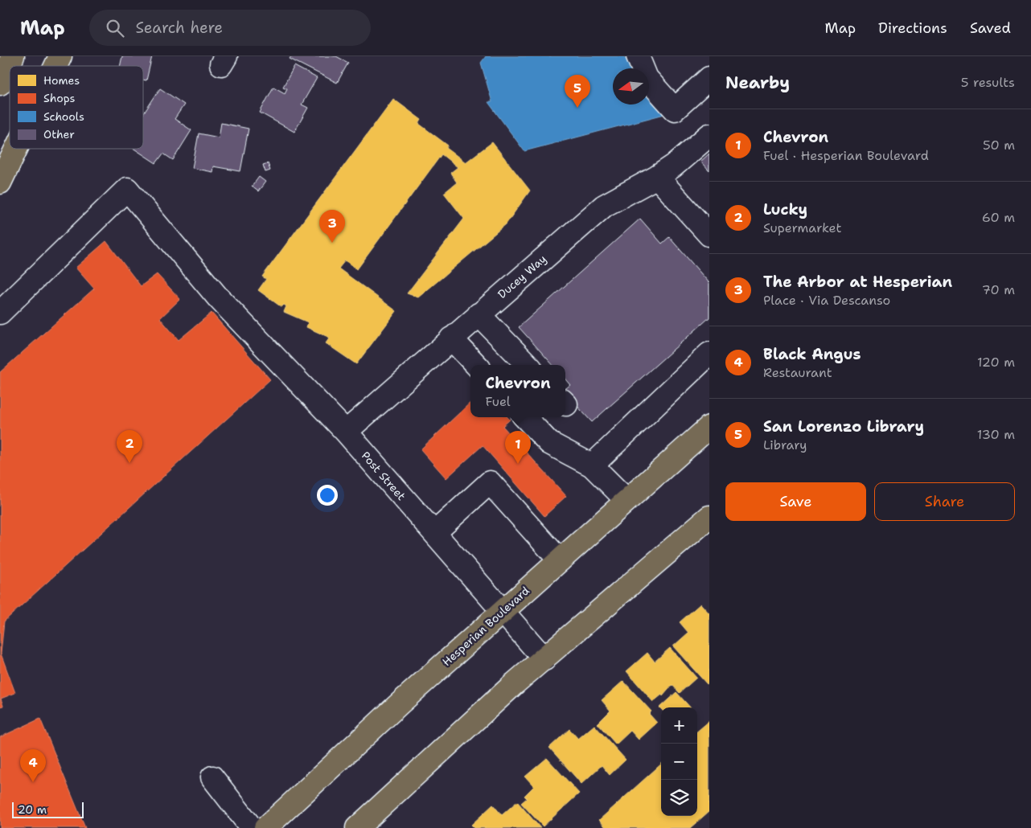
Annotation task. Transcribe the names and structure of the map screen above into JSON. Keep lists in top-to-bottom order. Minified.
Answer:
{"streets":{"main road":["Hesperian Boulevard"],"lane":["Ducey Way","Post Street"]},"crossings":[["Ducey Way","Post Street"],["Post Street","Hesperian Boulevard"]],"legend":["Homes","Shops","Schools","Other"],"scale_bar":"20 m","north":"left","page":{"header":"Map","search":"Search here","nav":["Map","Directions","Saved"],"heading":["Nearby","5 results"],"pins":["5","3","2","1","4"],"list":[{"mark":"1","name":"Chevron","note":"Fuel · Hesperian Boulevard","value":"50 m"},{"mark":"2","name":"Lucky","note":"Supermarket","value":"60 m"},{"mark":"3","name":"The Arbor at Hesperian","note":"Place · Via Descanso","value":"70 m"},{"mark":"4","name":"Black Angus","note":"Restaurant","value":"120 m"},{"mark":"5","name":"San Lorenzo Library","note":"Library","value":"130 m"}],"popup":["Chevron","Fuel"],"buttons":["Save","Share"],"map_buttons":["+","−"],"scale":"20 m"}}
